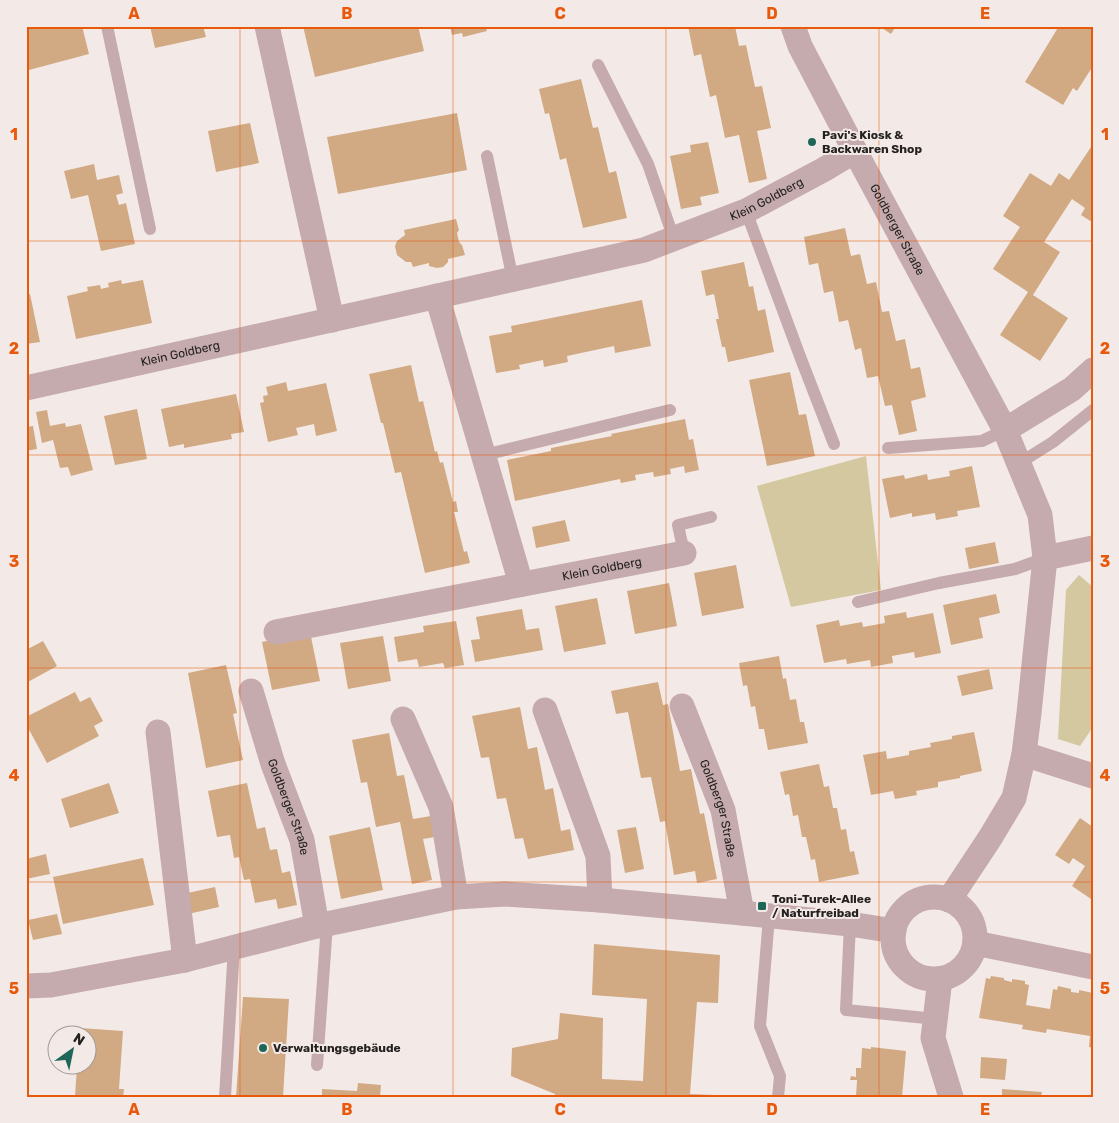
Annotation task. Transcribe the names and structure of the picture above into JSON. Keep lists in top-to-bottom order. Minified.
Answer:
{"streets":{"street":["Klein Goldberg","Goldberger Straße"]},"crossings":[["Klein Goldberg","Goldberger Straße"]],"places":{"other":["Pavi's Kiosk & Backwaren Shop","Verwaltungsgebäude"],"transit":["Toni-Turek-Allee / Naturfreibad"]},"north":"top right","grid":{"columns":["A","B","C","D","E"],"rows":["1","2","3","4","5"]}}
